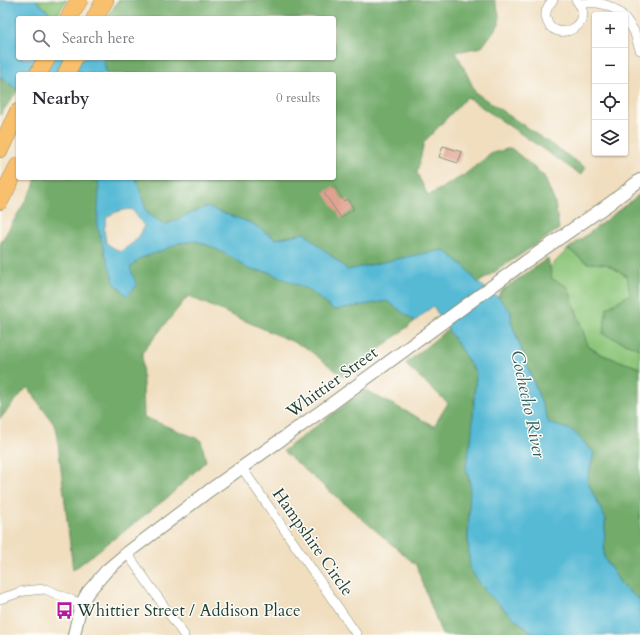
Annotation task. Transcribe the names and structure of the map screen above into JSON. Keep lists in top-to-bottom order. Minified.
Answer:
{"streets":{"street":["Whittier Street","Hampshire Circle"]},"crossings":[["Whittier Street","Hampshire Circle"]],"water":["Cochecho River"],"places":{"bus stop":["Whittier Street / Addison Place"]},"page":{"map_buttons":["+","−"],"search":"Search here","heading":["Nearby","0 results"]}}
